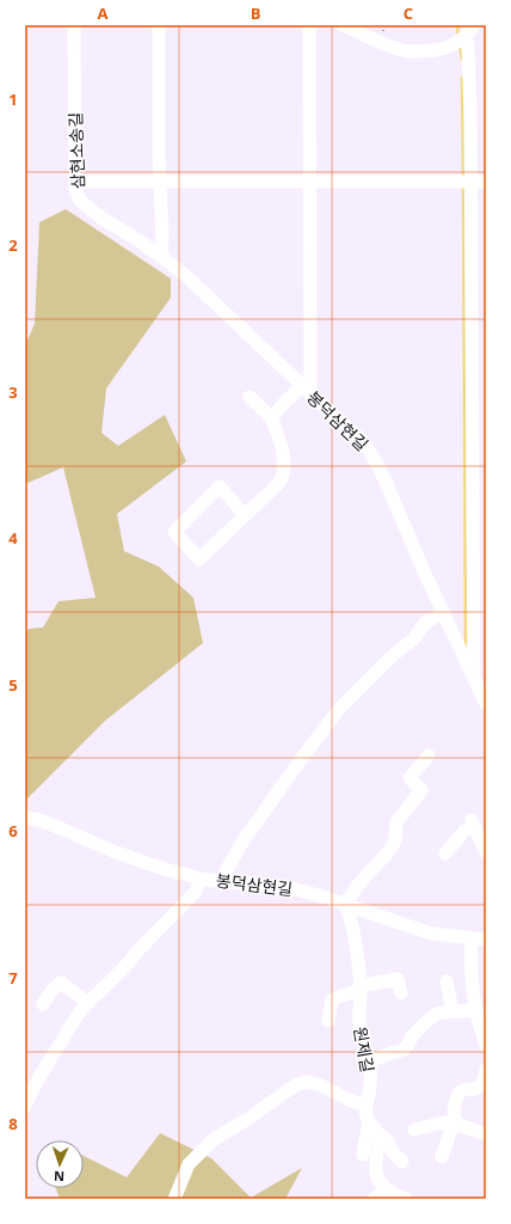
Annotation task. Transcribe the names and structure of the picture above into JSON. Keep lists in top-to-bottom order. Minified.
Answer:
{"streets":{"street":["삼현소송길","봉덕삼현길","원제길"]},"crossings":[["삼현소송길","봉덕삼현길"],["봉덕삼현길","원제길"]],"north":"bottom","grid":{"columns":["A","B","C"],"rows":["1","2","3","4","5","6","7","8"]}}
